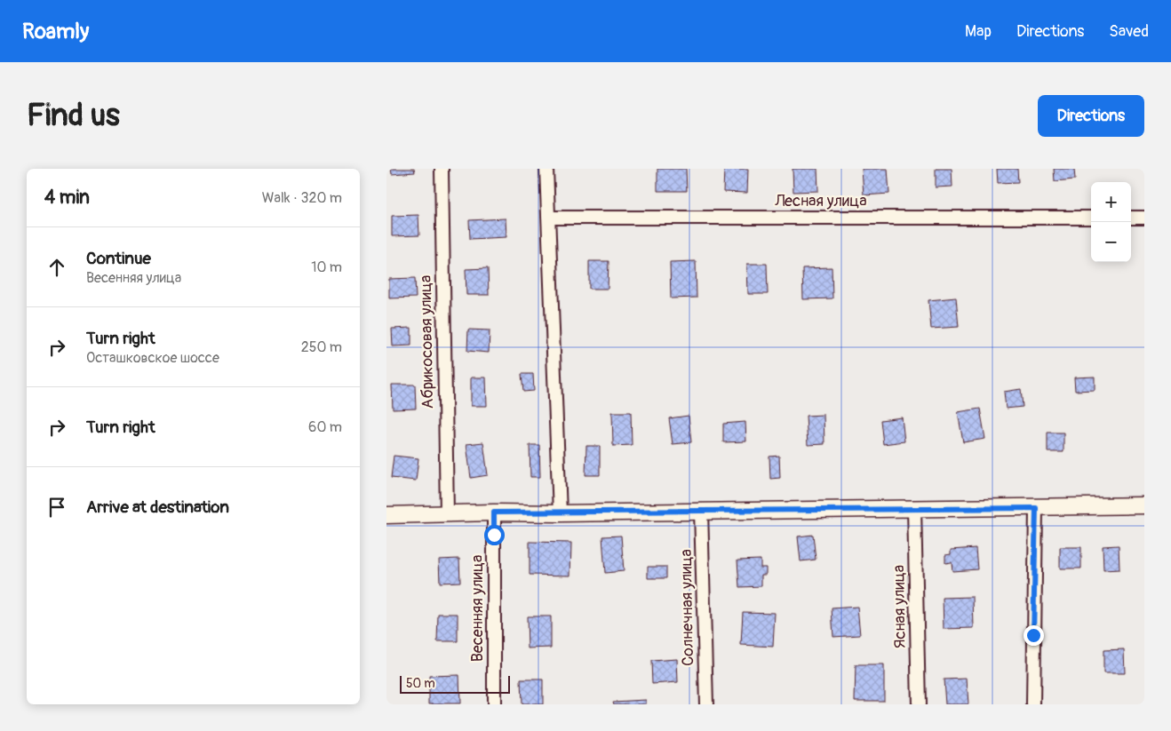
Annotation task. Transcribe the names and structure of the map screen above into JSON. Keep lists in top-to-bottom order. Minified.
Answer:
{"streets":{"street":["Лесная улица","Абрикосовая улица","Ясная улица","Солнечная улица","Весенняя улица"]},"scale_bar":"50 m","page":{"header":"Roamly","nav":["Map","Directions","Saved"],"buttons":"Directions","title":"Find us","heading":["4 min","Walk · 320 m"],"map_buttons":["+","−"],"list":[["Continue","Весенняя улица","10 m"],["Turn right","Осташковское шоссе","250 m"],["Turn right","60 m"],"Arrive at destination"],"scale":"50 m"}}
